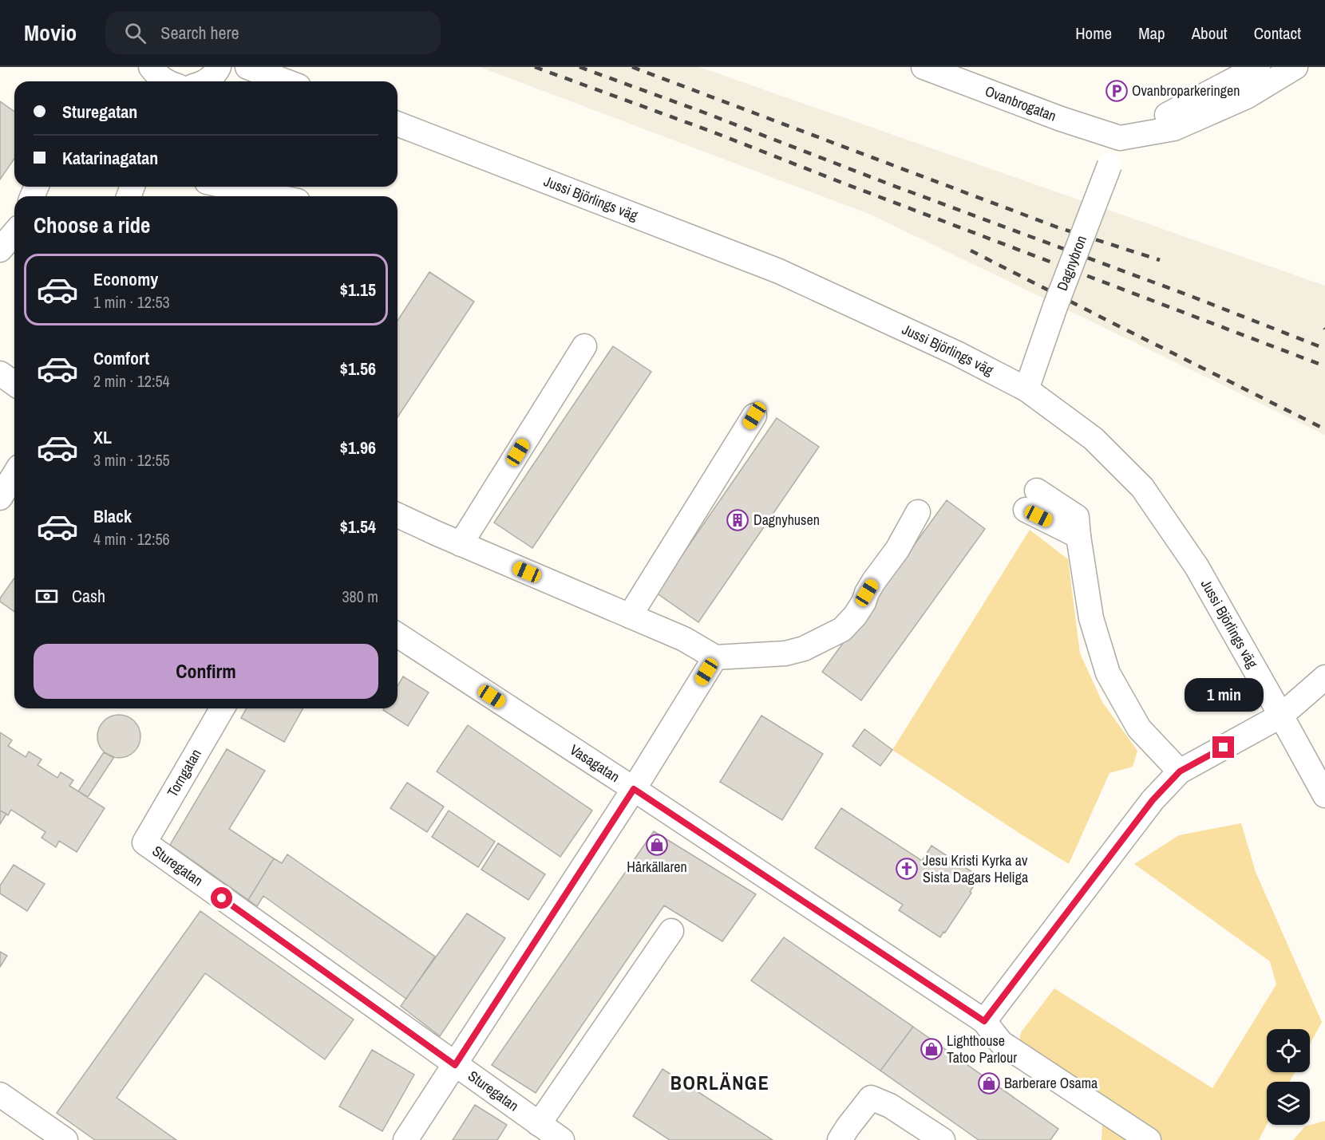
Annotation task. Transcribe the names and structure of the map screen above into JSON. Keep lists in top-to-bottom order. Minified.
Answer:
{"streets":{"street":["Ovanbrogatan","Jussi Björlings väg","Dagnybron","Vasagatan","Torngatan","Sturegatan"]},"crossings":[["Ovanbrogatan","Dagnybron"],["Jussi Björlings väg","Dagnybron"],["Torngatan","Sturegatan"]],"districts":["BORLÄNGE"],"places":{"parking":["Ovanbroparkeringen"],"building":["Dagnyhusen"],"shop":["Hårkällaren","Lighthouse Tatoo Parlour","Barberare Osama"],"church":["Jesu Kristi Kyrka av Sista Dagars Heliga"]},"page":{"header":"Movio","search":"Search here","nav":["Home","Map","About","Contact"],"banner":["Sturegatan","Katarinagatan"],"heading":"Choose a ride","list":[{"name":"Economy","note":"1 min · 12:53","value":"$1.15"},{"name":"Comfort","note":"2 min · 12:54","value":"$1.56"},{"name":"XL","note":"3 min · 12:55","value":"$1.96"},{"name":"Black","note":"4 min · 12:56","value":"$1.54"}],"pay":["Cash","380 m"],"buttons":"Confirm","bubble":"1 min"}}
